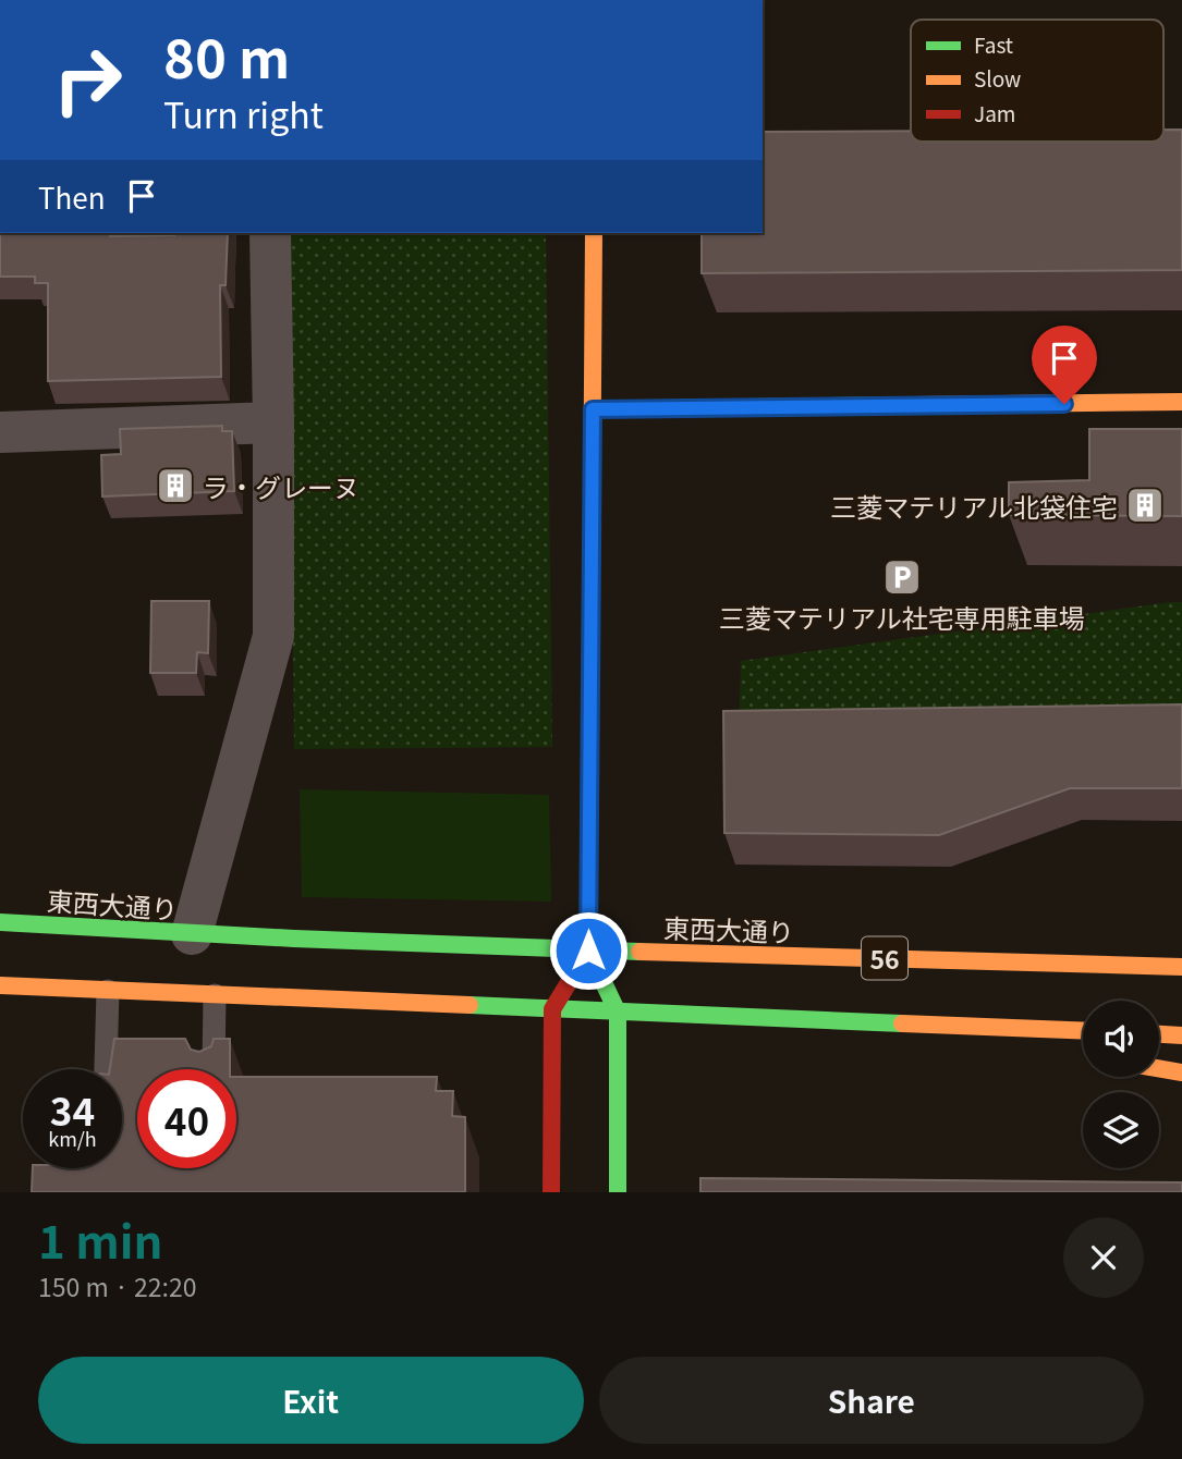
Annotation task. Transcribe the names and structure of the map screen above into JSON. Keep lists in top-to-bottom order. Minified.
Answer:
{"streets":{"main road":["東西大通り","56"]},"places":{"building":["ラ・グレーヌ","三菱マテリアル北袋住宅"],"parking":["三菱マテリアル社宅専用駐車場"]},"legend":["Fast","Slow","Jam"],"page":{"turn":["80 m","Turn right"],"then":"Then","speed":"34 km/h","limit":"40","heading":["1 min","150 m · 22:20"],"buttons":["Exit","Share"]}}
